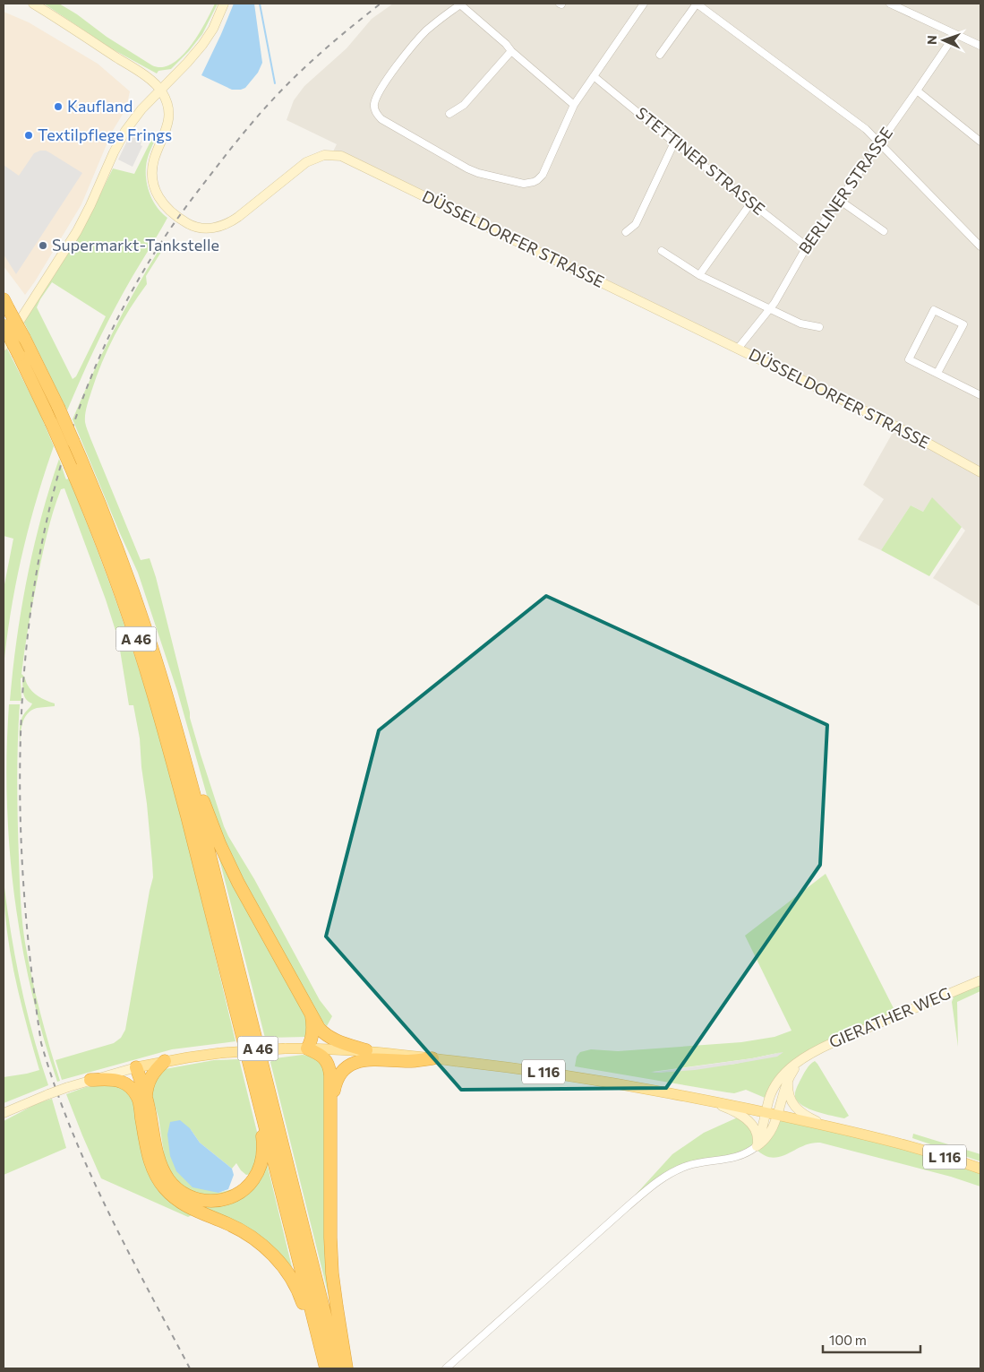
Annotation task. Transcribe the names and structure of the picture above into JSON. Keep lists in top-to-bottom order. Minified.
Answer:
{"streets":{"highway":["A 46"],"main road":["L 116"],"street":["STETTINER STRASSE","BERLINER STRASSE","DÜSSELDORFER STRASSE","GIERATHER WEG"]},"crossings":[["STETTINER STRASSE","BERLINER STRASSE"],["BERLINER STRASSE","DÜSSELDORFER STRASSE"],["GIERATHER WEG","L 116"]],"places":["Kaufland","Textilpflege Frings","Supermarkt-Tankstelle"],"scale_bar":"100 m","north":"left"}
